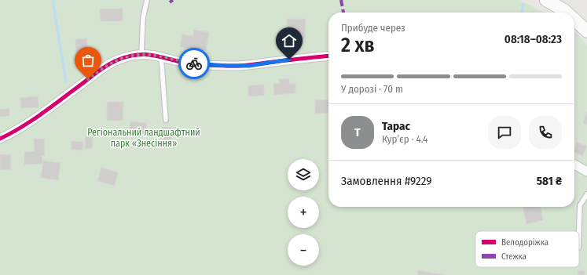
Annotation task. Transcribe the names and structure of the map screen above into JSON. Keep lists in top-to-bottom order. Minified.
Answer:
{"parks":["Регіональний ландшафтний парк «Знесіння»"],"legend":["Велодоріжка","Стежка"],"page":{"heading":["2 хв","Прибуде через","08:18–08:23"],"panel":["Тарас","Кур’єр · 4.4","Замовлення #9229","581 ₴"],"bar":"У дорозі · 70 m","round":"Т","map_buttons":["+","−"]}}
